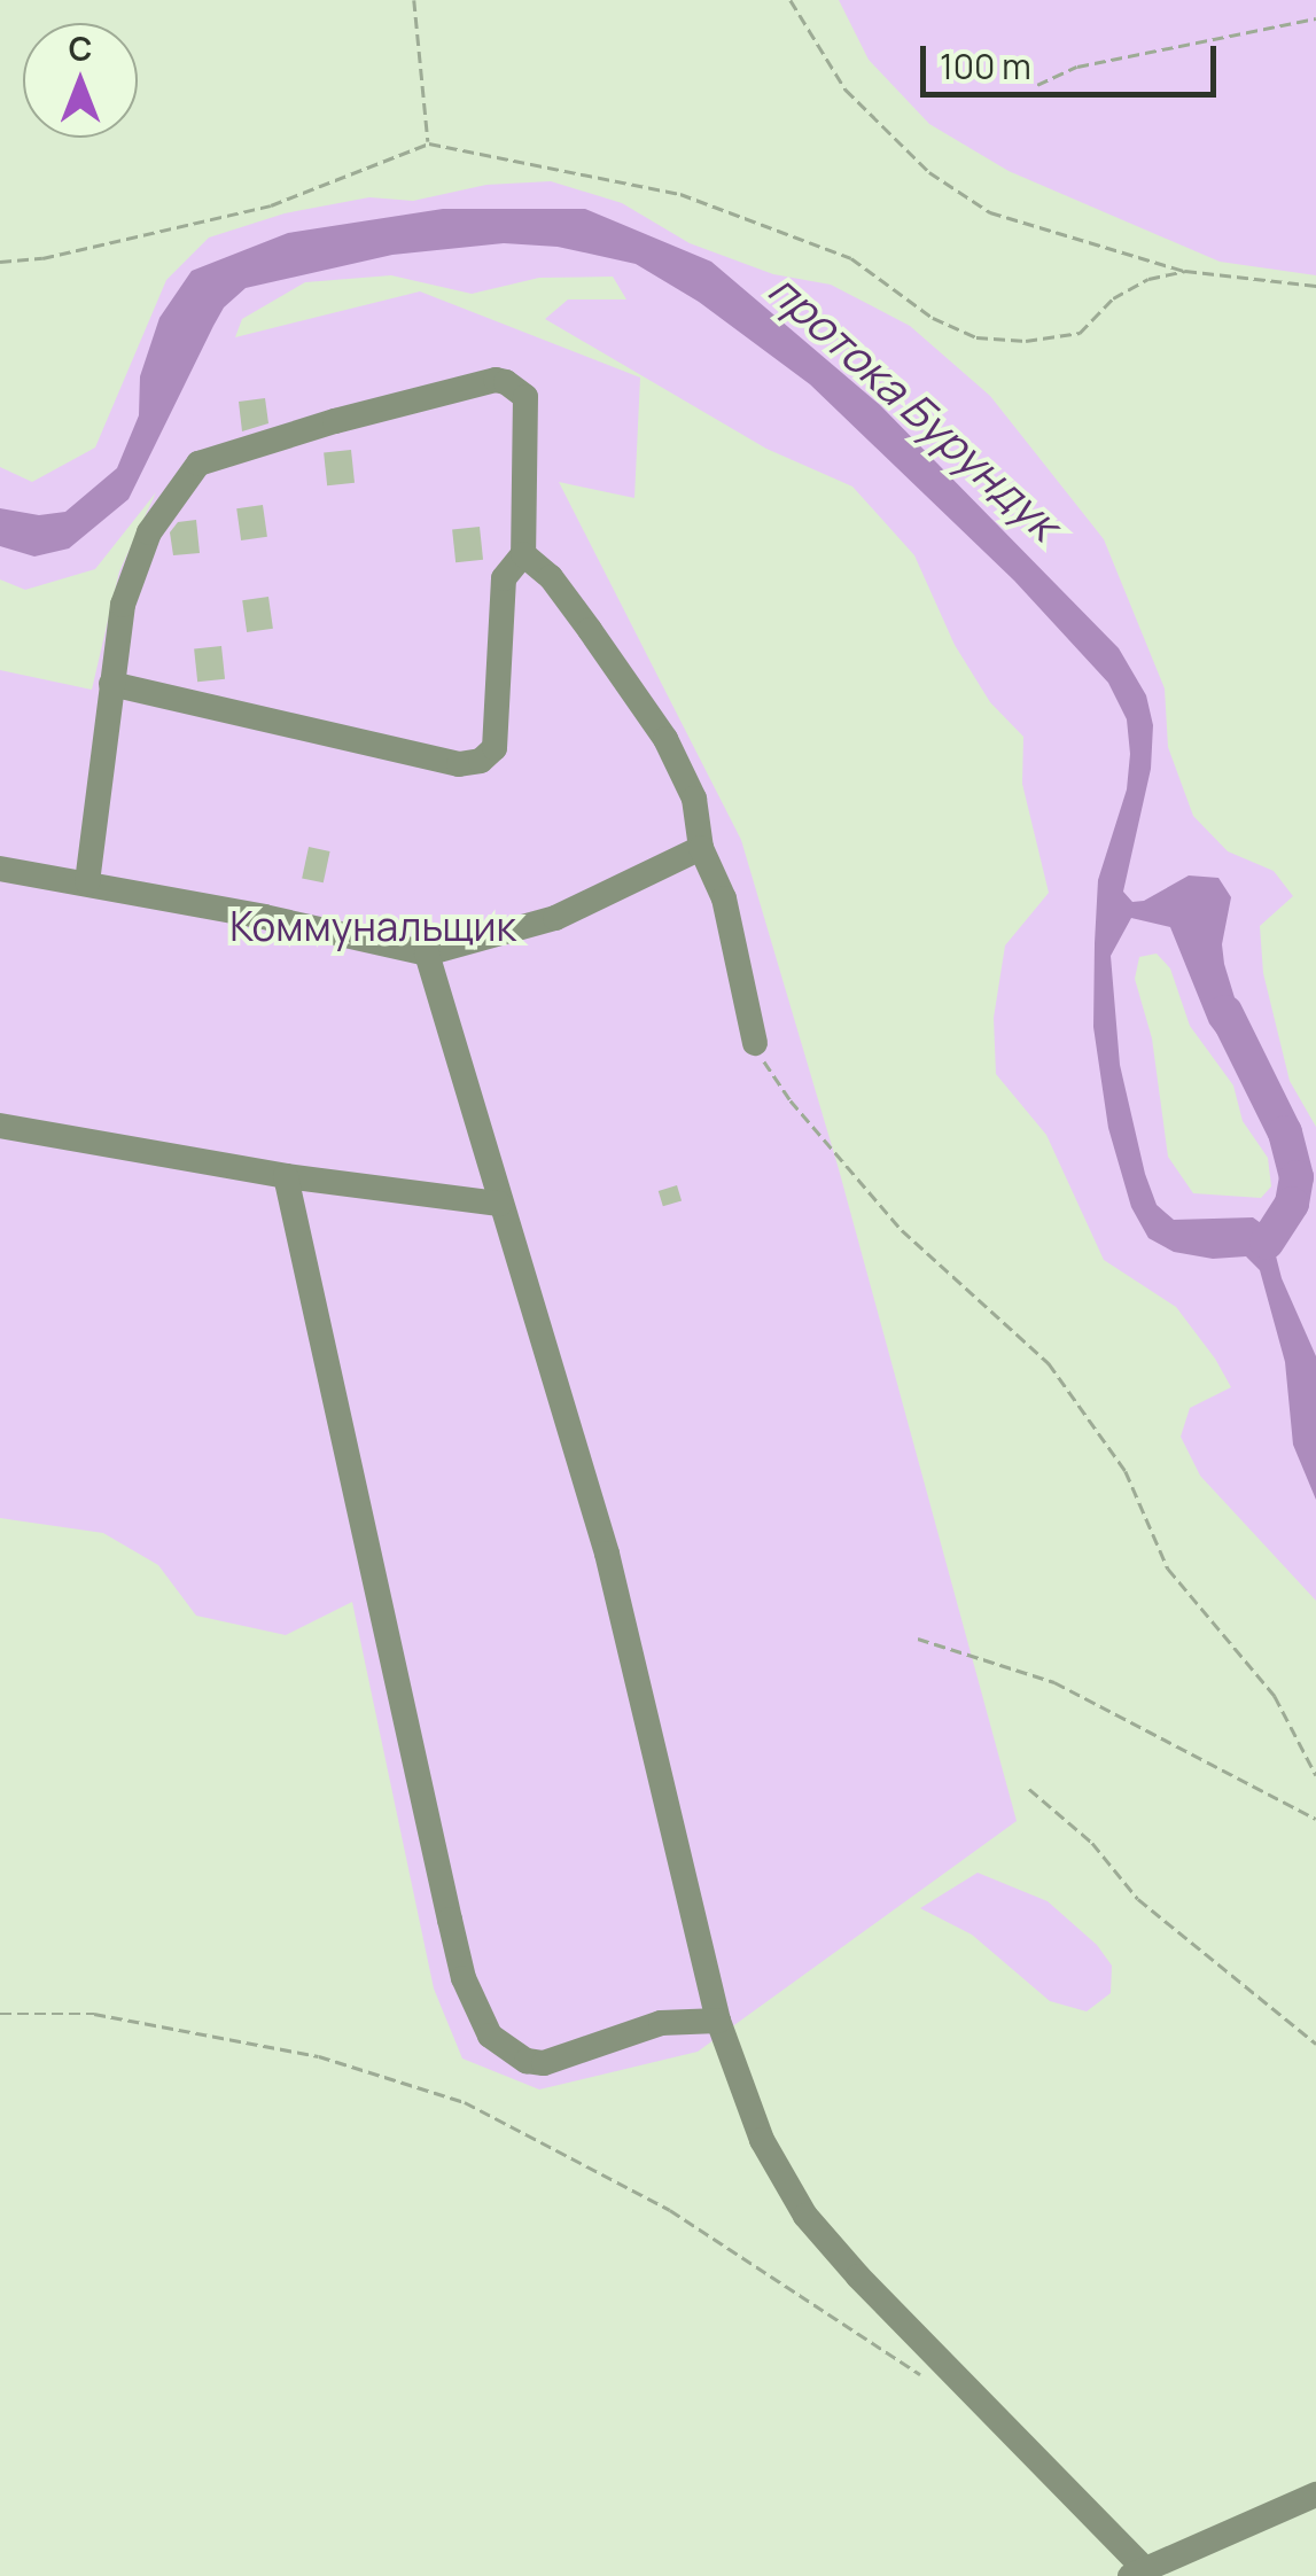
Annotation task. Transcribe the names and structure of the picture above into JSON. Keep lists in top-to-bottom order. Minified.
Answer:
{"water":["протока Бурундук"],"parks":["Коммунальщик"],"scale_bar":"100 m","north":"top"}
